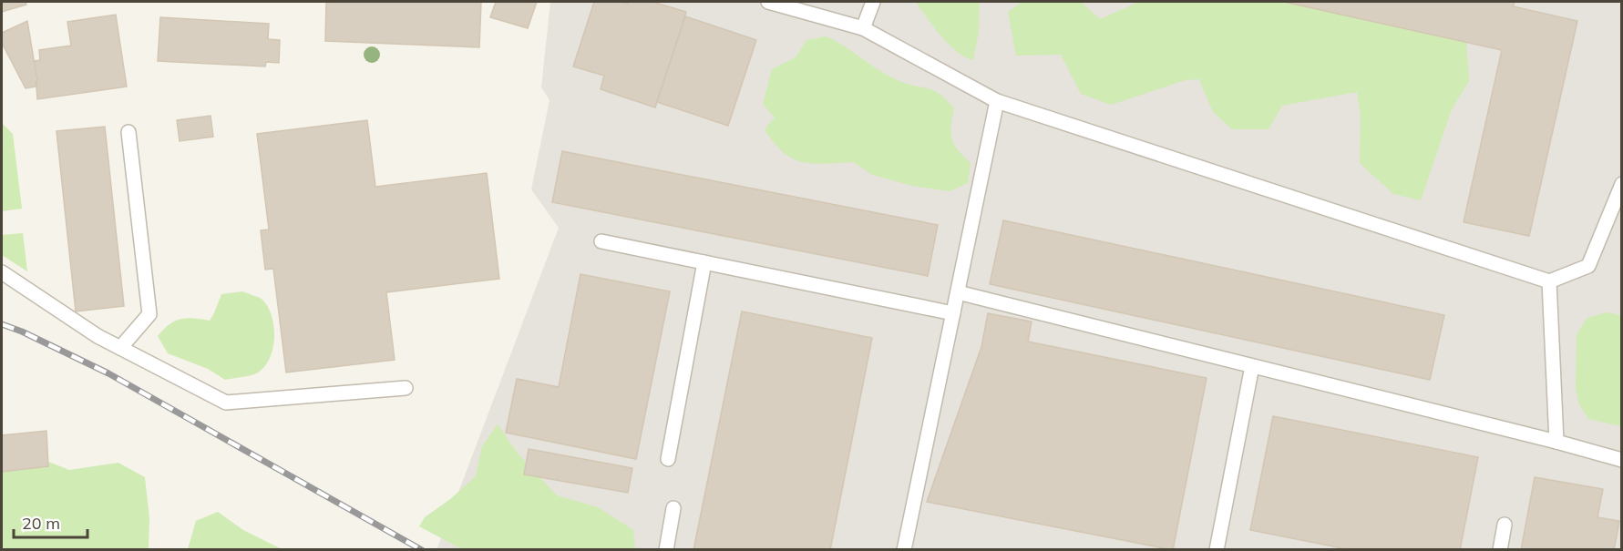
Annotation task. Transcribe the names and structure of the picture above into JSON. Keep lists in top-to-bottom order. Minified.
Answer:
{"scale_bar":"20 m"}
